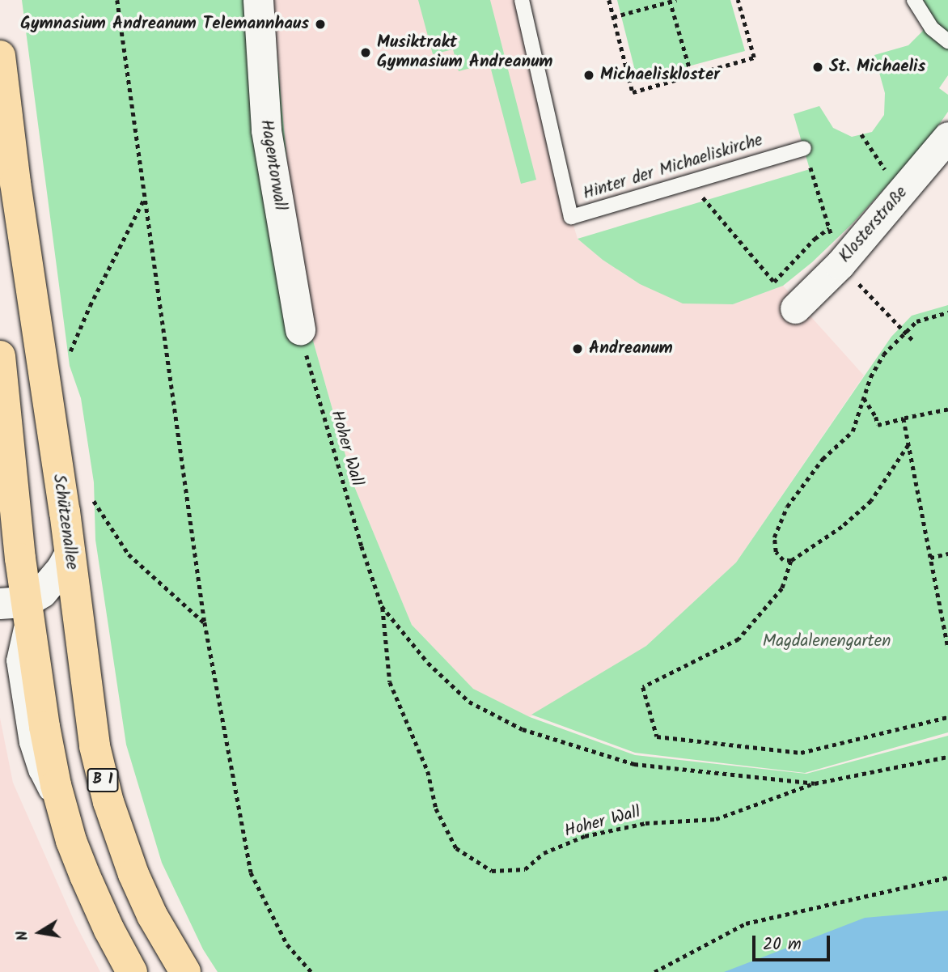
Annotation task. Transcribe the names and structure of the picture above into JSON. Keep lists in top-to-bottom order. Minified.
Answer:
{"streets":{"main road":["Schützenallee","B 1"],"street":["Hagentorwall","Klosterstraße"],"lane":["Hinter der Michaeliskirche"],"path":["Hoher Wall"]},"crossings":[["Hagentorwall","Hoher Wall"]],"parks":["Magdalenengarten"],"places":["Gymnasium Andreanum Telemannhaus","Musiktrakt Gymnasium Andreanum","St. Michaelis","Michaeliskloster","Andreanum"],"scale_bar":"20 m","north":"left"}
